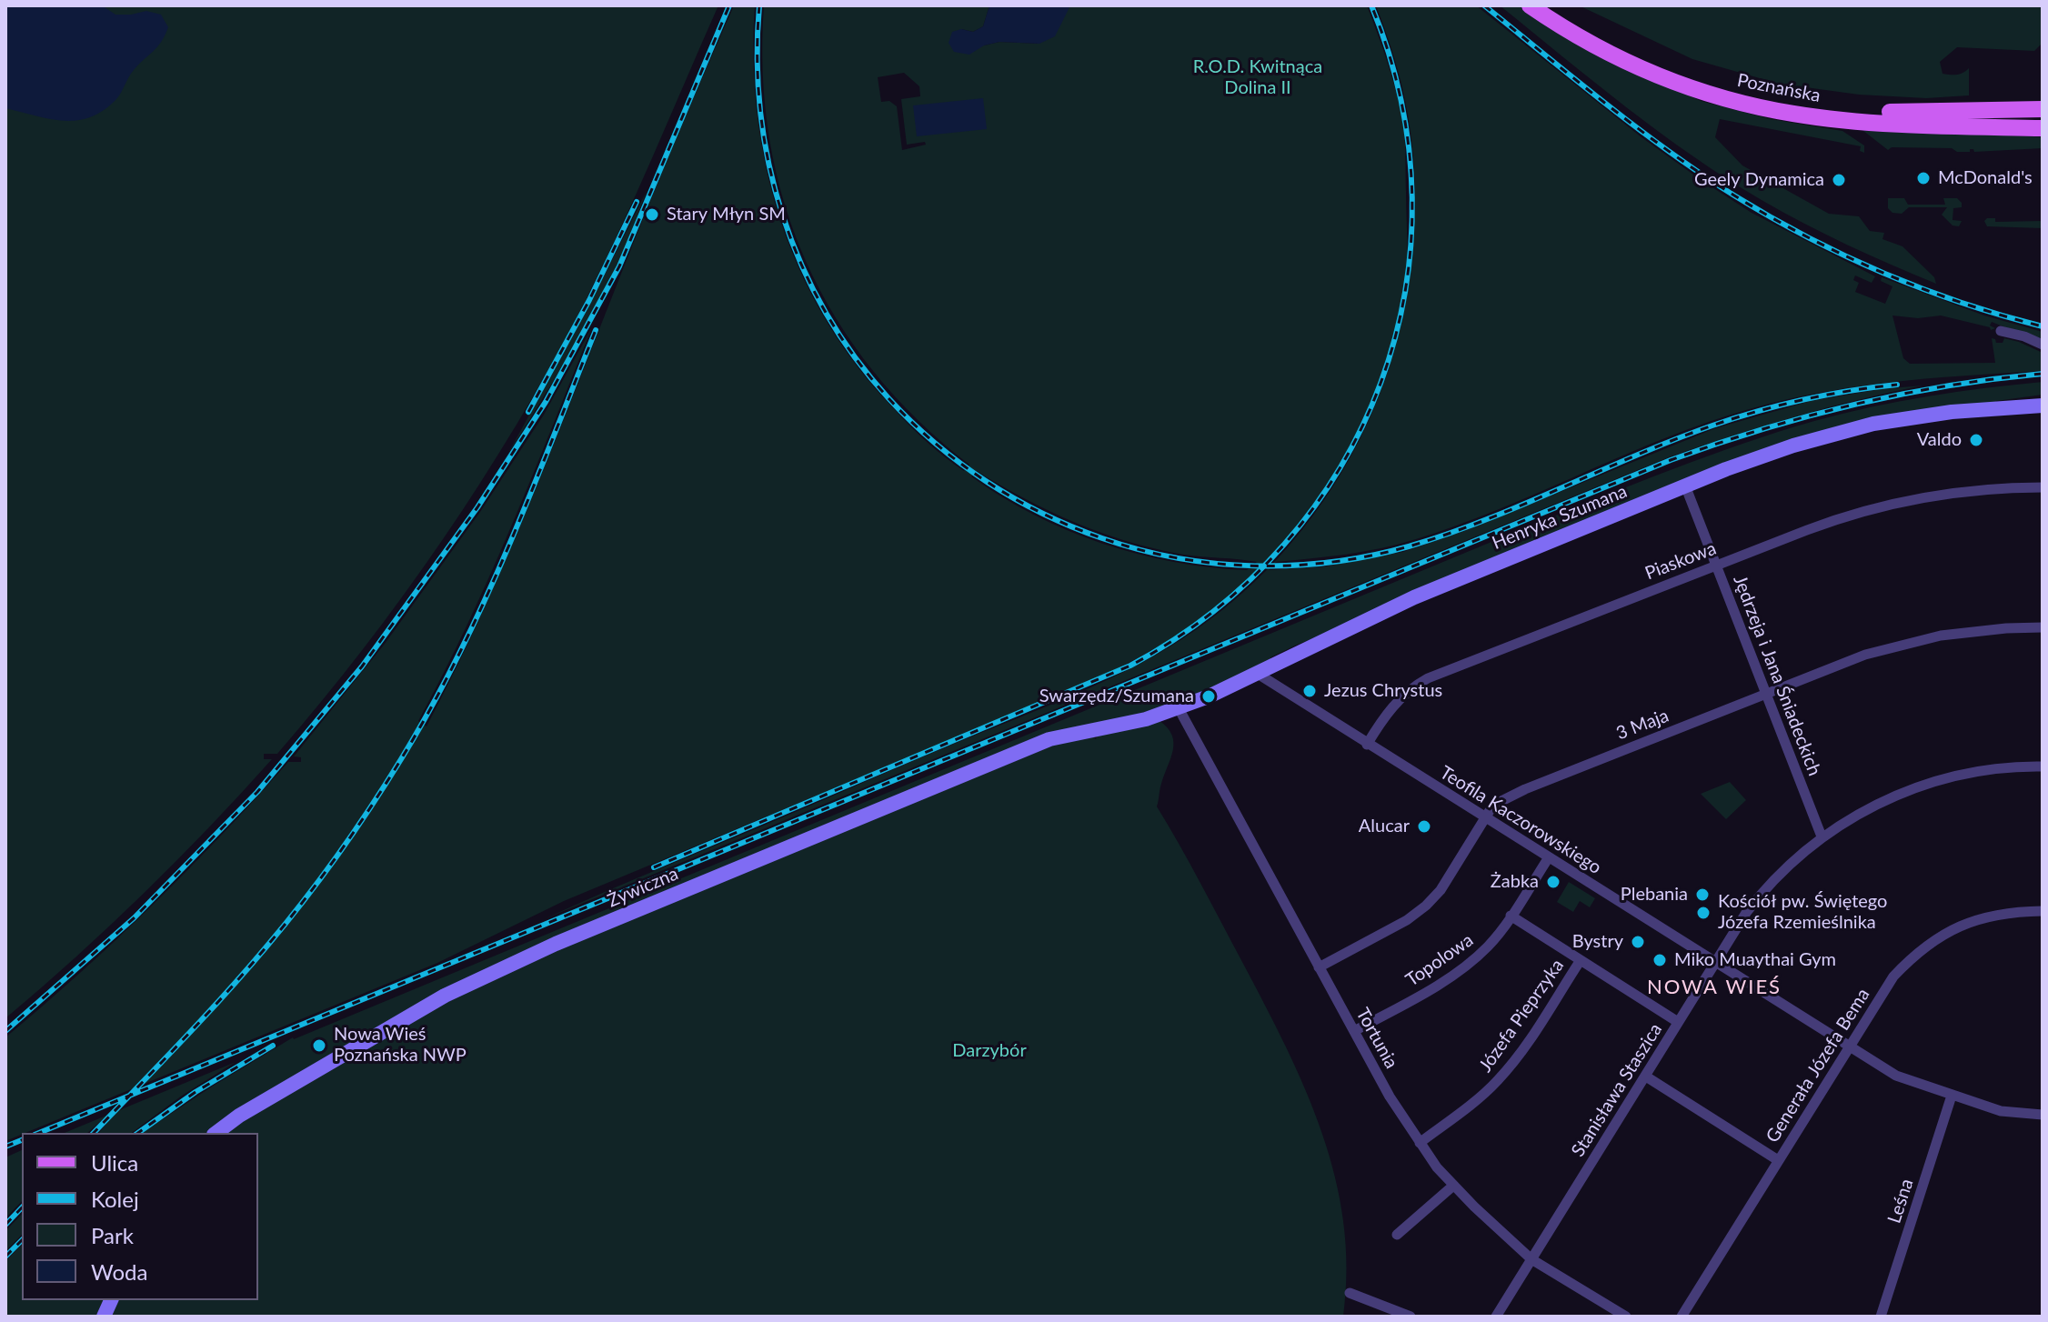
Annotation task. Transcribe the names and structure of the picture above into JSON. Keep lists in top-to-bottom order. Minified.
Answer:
{"streets":{"main road":["Poznańska"],"street":["Henryka Szumana","Piaskowa","Jędrzeja i Jana Śniadeckich","3 Maja","Teofila Kaczorowskiego","Żywiczna","Topolowa","Józefa Pieprzyka","Tortunia","Generała Józefa Bema","Stanisława Staszica","Leśna"]},"crossings":[["Henryka Szumana","Jędrzeja i Jana Śniadeckich"],["Henryka Szumana","Teofila Kaczorowskiego"],["Henryka Szumana","Żywiczna"],["Henryka Szumana","Tortunia"],["Piaskowa","Jędrzeja i Jana Śniadeckich"],["Piaskowa","Teofila Kaczorowskiego"],["Jędrzeja i Jana Śniadeckich","3 Maja"],["Jędrzeja i Jana Śniadeckich","Stanisława Staszica"],["3 Maja","Teofila Kaczorowskiego"],["3 Maja","Tortunia"],["Teofila Kaczorowskiego","Topolowa"],["Teofila Kaczorowskiego","Generała Józefa Bema"],["Teofila Kaczorowskiego","Stanisława Staszica"],["Teofila Kaczorowskiego","Leśna"],["Topolowa","Tortunia"],["Józefa Pieprzyka","Tortunia"],["Tortunia","Stanisława Staszica"]],"districts":["NOWA WIEŚ"],"parks":["R.O.D. Kwitnąca Dolina II","Darzybór"],"places":["McDonald's","Geely Dynamica","Stary Młyn SM","Valdo","Jezus Chrystus","Swarzędz/Szumana","Alucar","Żabka","Plebania","Kościół pw. Świętego Józefa Rzemieślnika","Bystry","Miko Muaythai Gym","Nowa Wieś Poznańska NWP"],"legend":["Ulica","Kolej","Park","Woda"]}
